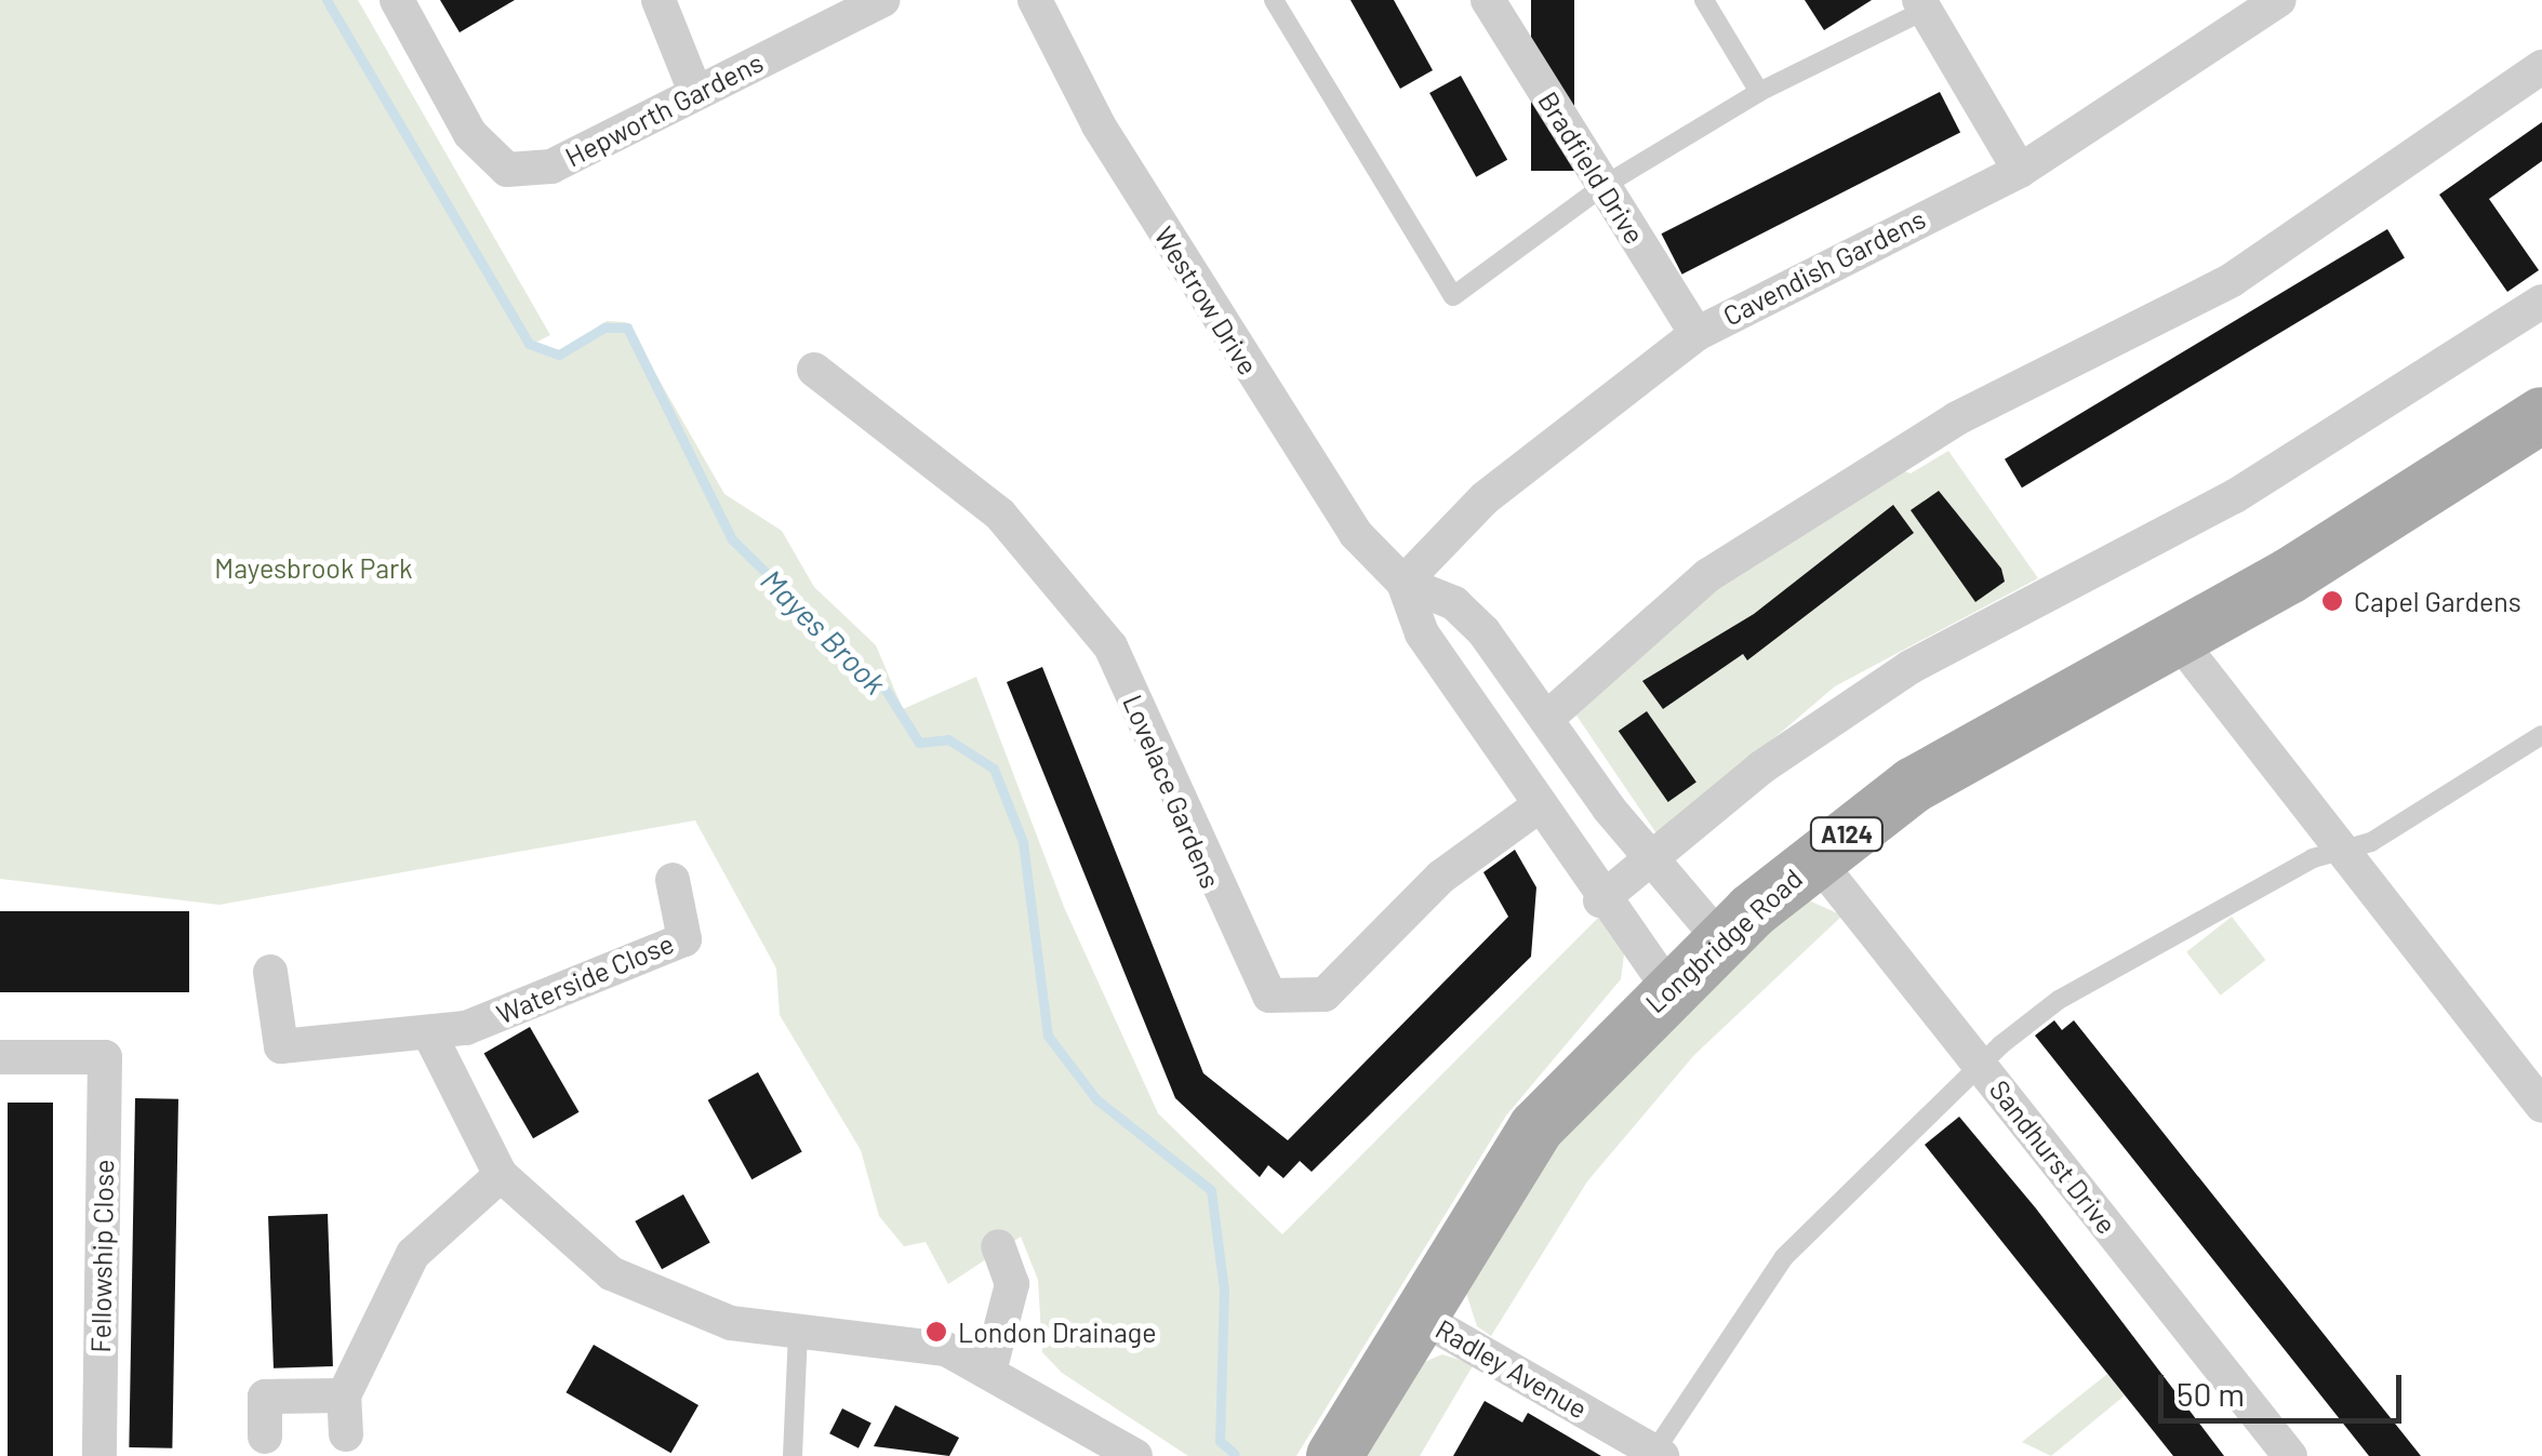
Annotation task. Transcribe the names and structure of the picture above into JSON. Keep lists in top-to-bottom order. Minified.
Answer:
{"streets":{"main road":["A124","Longbridge Road"],"street":["Hepworth Gardens","Bradfield Drive","Cavendish Gardens","Westrow Drive","Lovelace Gardens","Waterside Close","Sandhurst Drive","Fellowship Close","Radley Avenue"]},"crossings":[["Bradfield Drive","Cavendish Gardens"],["Cavendish Gardens","Westrow Drive"],["Westrow Drive","Lovelace Gardens"],["Westrow Drive","Longbridge Road"],["Longbridge Road","Sandhurst Drive"],["Longbridge Road","Radley Avenue"]],"water":["Mayes Brook"],"parks":["Mayesbrook Park"],"places":["Capel Gardens","London Drainage"],"scale_bar":"50 m"}
